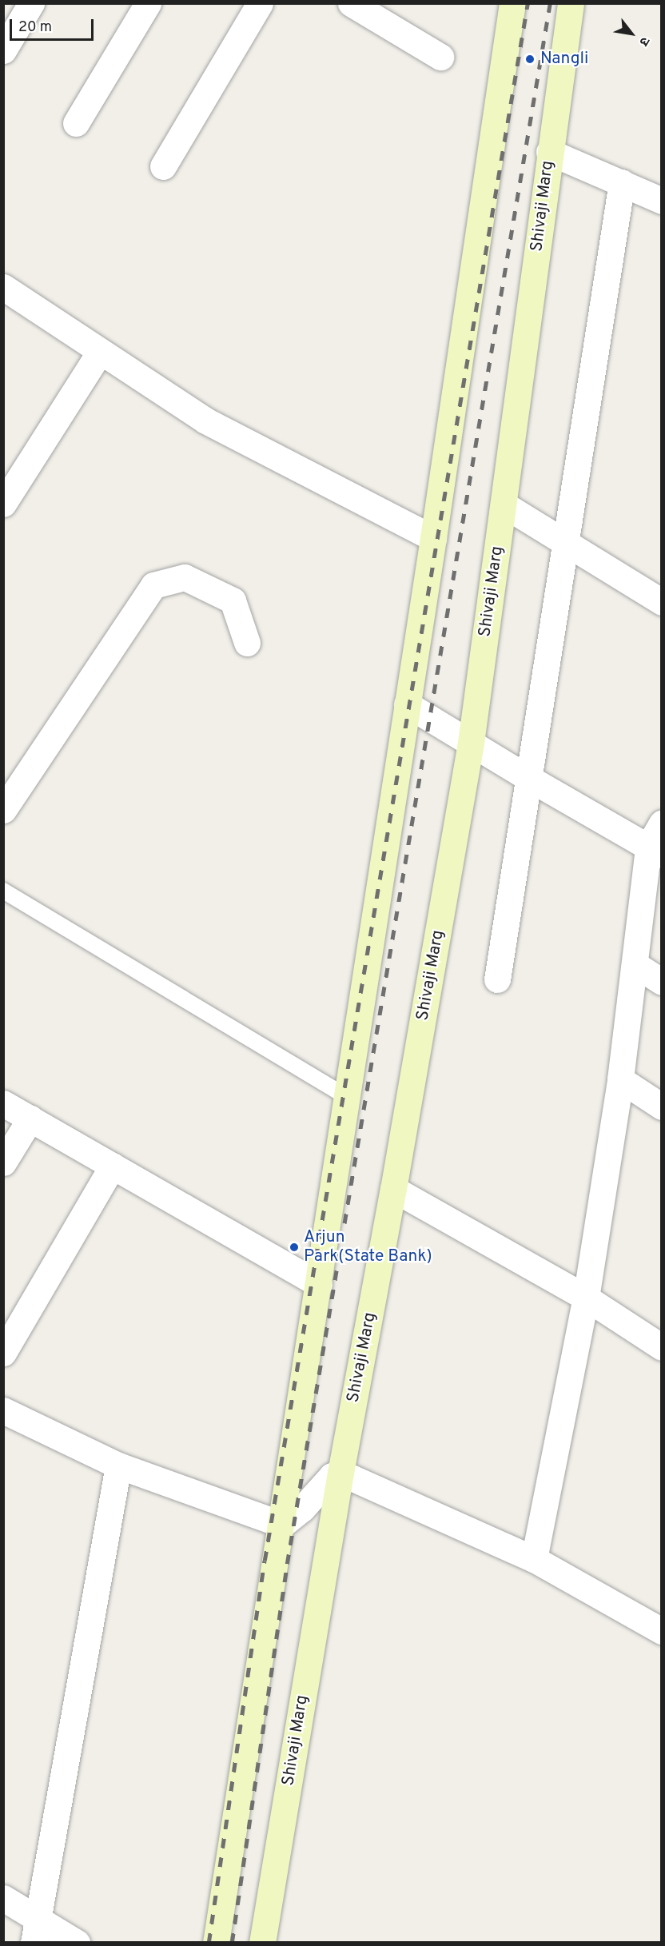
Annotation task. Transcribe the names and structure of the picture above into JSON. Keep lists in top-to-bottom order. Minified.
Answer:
{"streets":{"main road":["Shivaji Marg"]},"places":["Nangli","Arjun Park(State Bank)"],"scale_bar":"20 m","north":"bottom right"}
